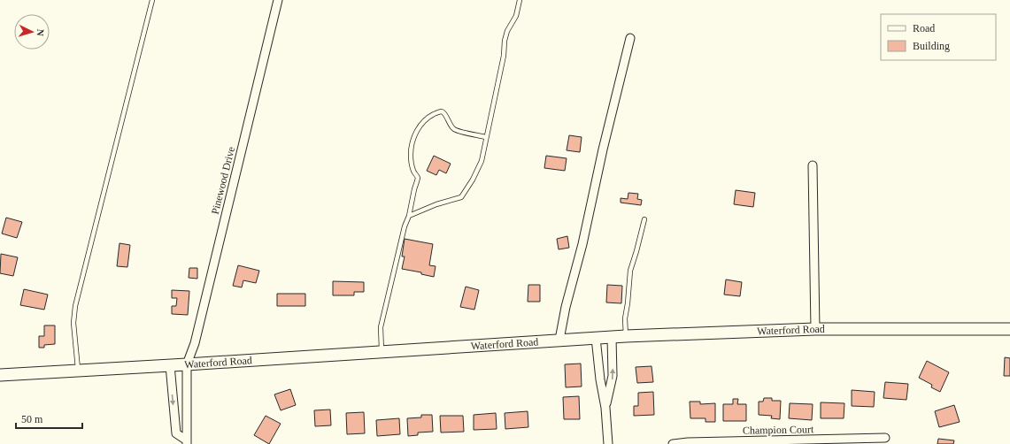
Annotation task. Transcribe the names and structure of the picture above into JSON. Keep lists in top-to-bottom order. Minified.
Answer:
{"streets":{"main road":["Waterford Road"],"street":["Pinewood Drive","Champion Court"]},"crossings":[["Pinewood Drive","Waterford Road"]],"legend":["Road","Building"],"scale_bar":"50 m","north":"right"}
